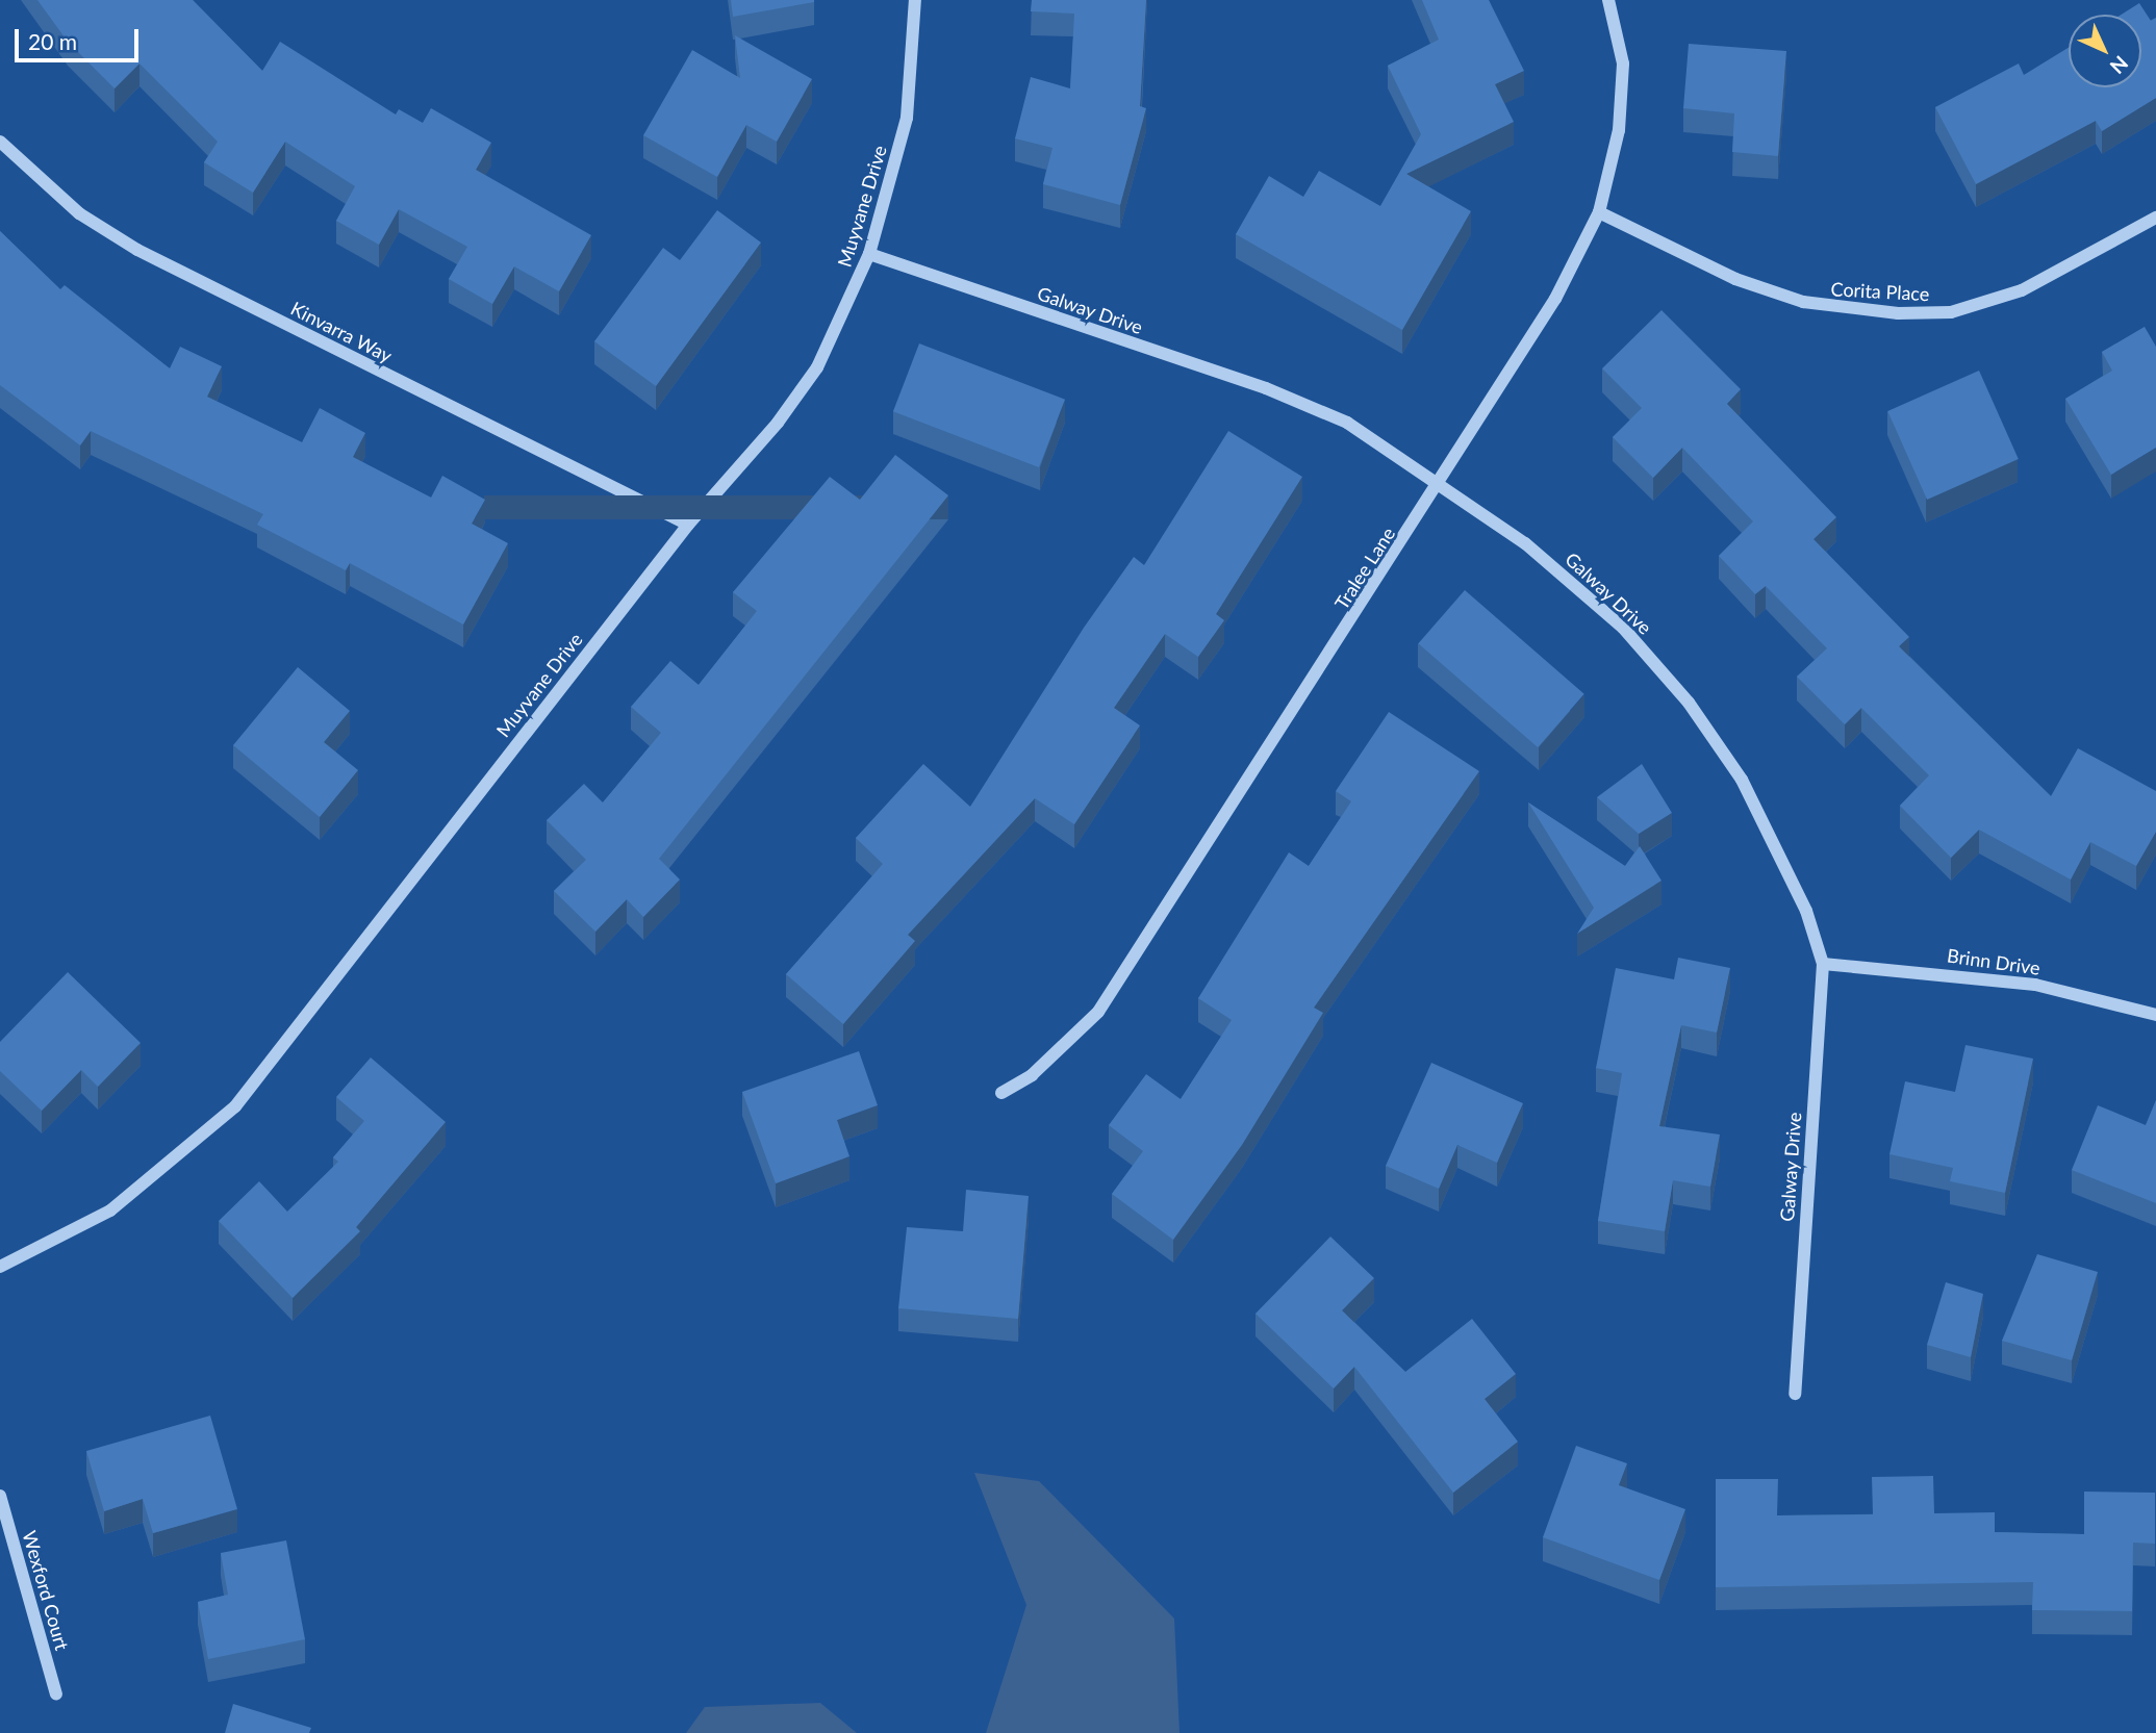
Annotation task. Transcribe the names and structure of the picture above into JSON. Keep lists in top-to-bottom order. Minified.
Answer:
{"streets":{"street":["Muyvane Drive","Corita Place","Galway Drive","Kinvarra Way","Tralee Lane","Brinn Drive","Wexford Court"]},"crossings":[["Muyvane Drive","Galway Drive"],["Muyvane Drive","Kinvarra Way"],["Corita Place","Tralee Lane"],["Galway Drive","Tralee Lane"],["Galway Drive","Brinn Drive"]],"scale_bar":"20 m","north":"bottom right"}
